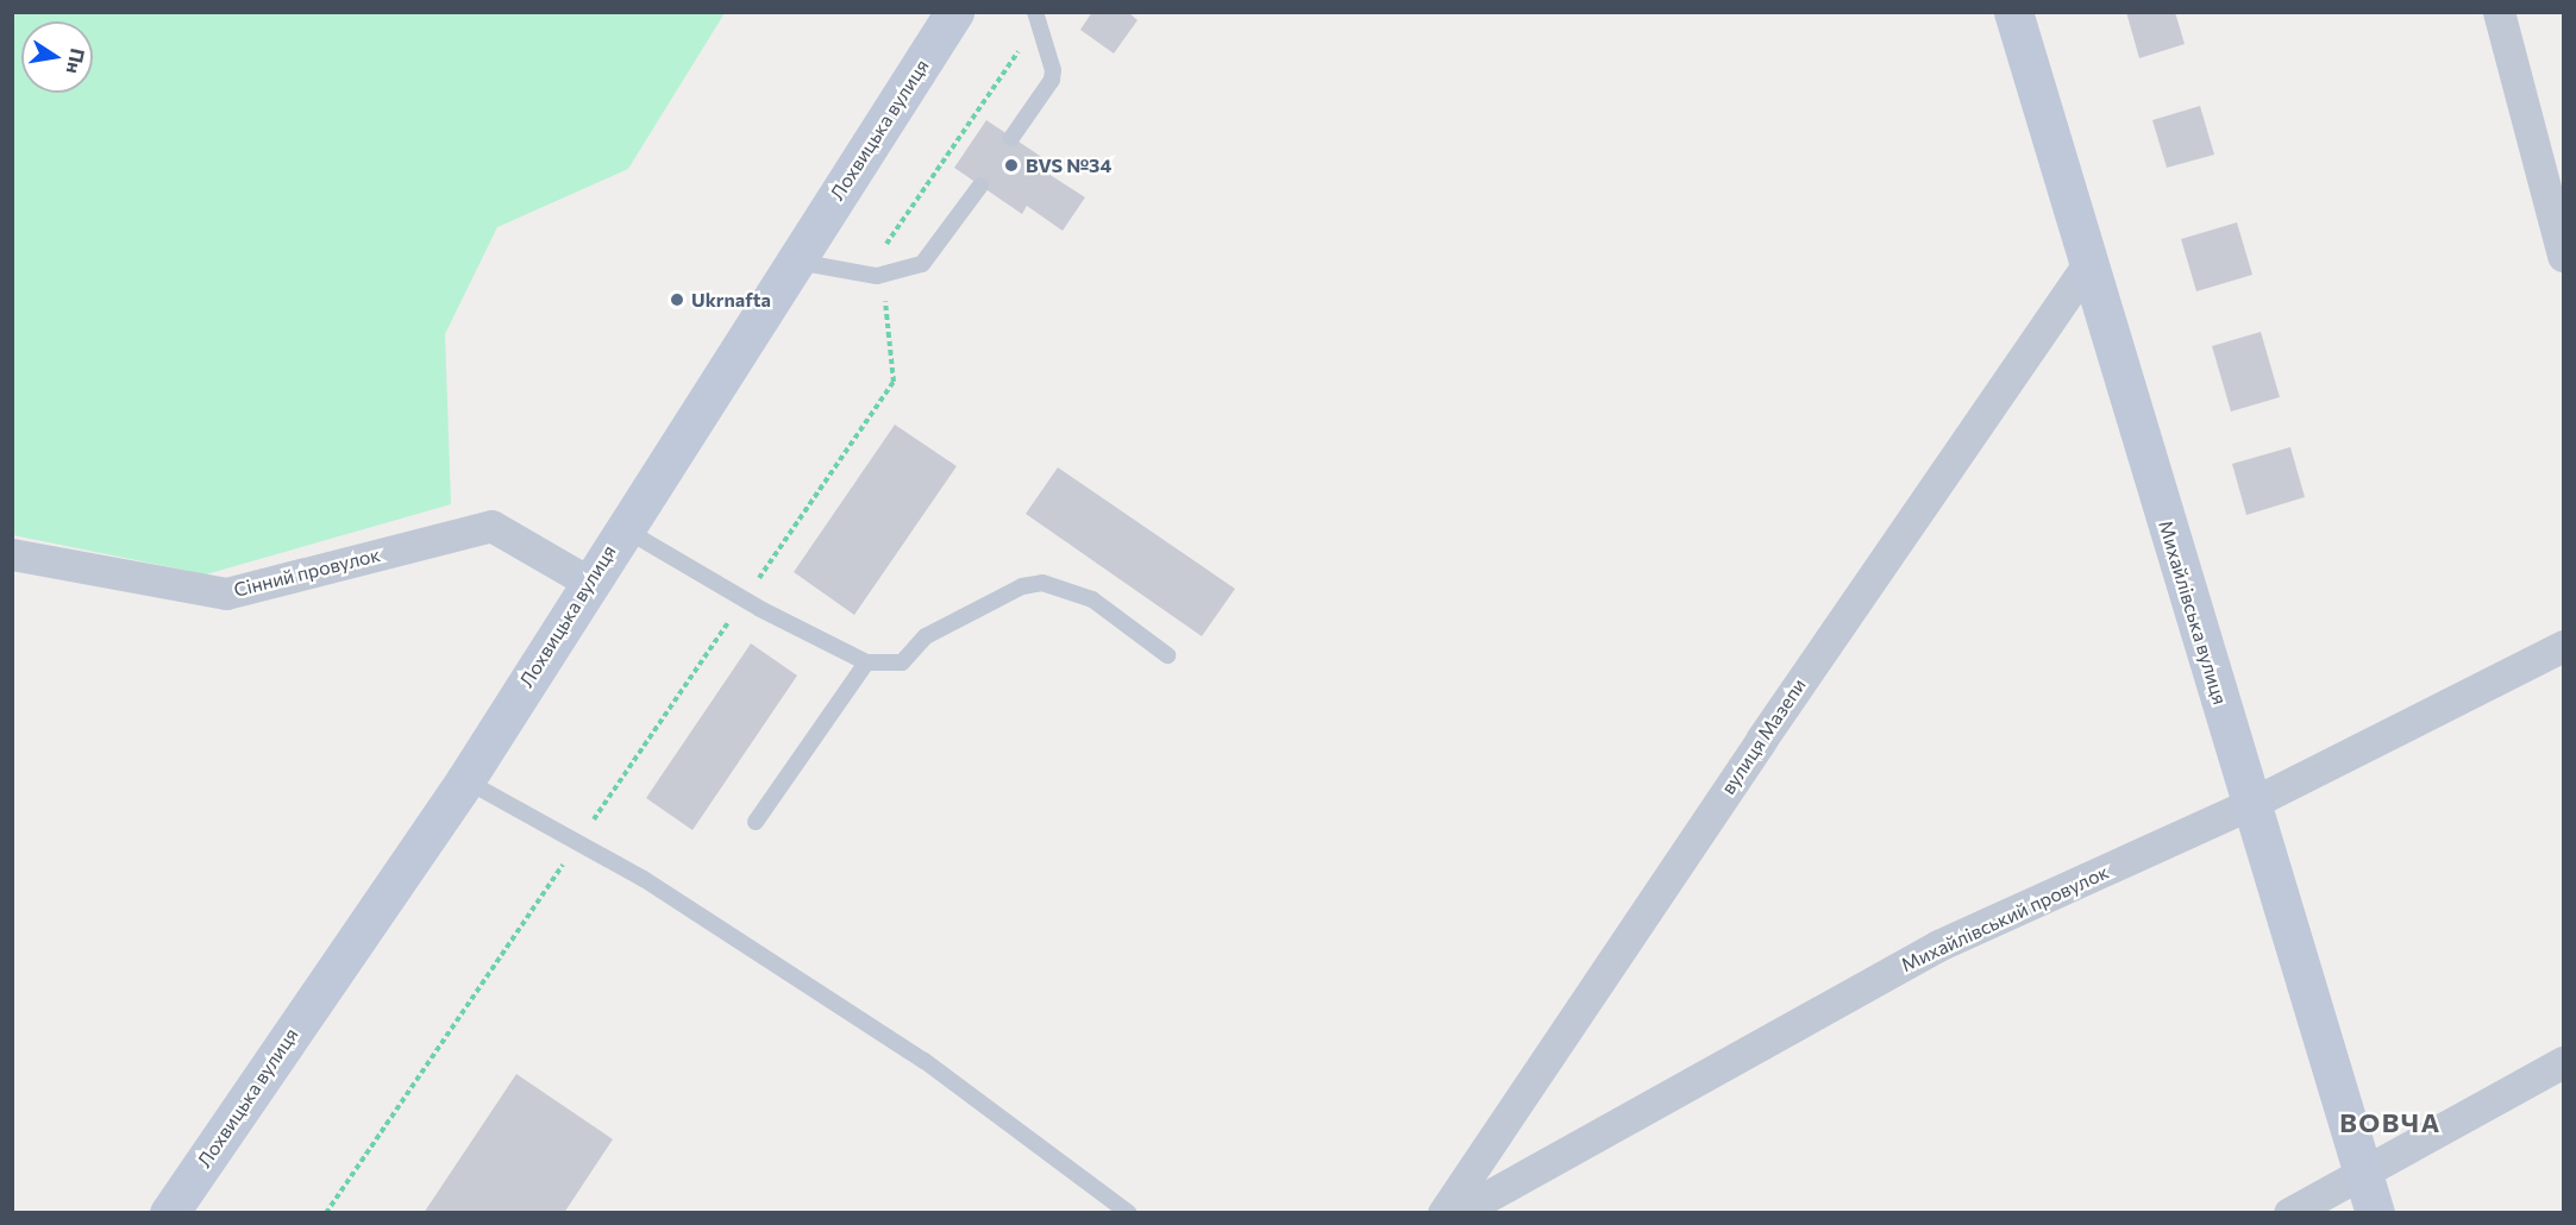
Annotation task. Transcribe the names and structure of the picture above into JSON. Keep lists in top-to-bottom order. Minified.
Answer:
{"streets":{"main road":["Лохвицька вулиця","Михайлівська вулиця"],"street":["Сінний провулок","вулиця Мазепи","Михайлівський провулок"]},"crossings":[["Лохвицька вулиця","Сінний провулок"],["Михайлівська вулиця","вулиця Мазепи"],["Михайлівська вулиця","Михайлівський провулок"]],"districts":["ВОВЧА"],"places":["BVS №34","Ukrnafta"],"north":"right"}
